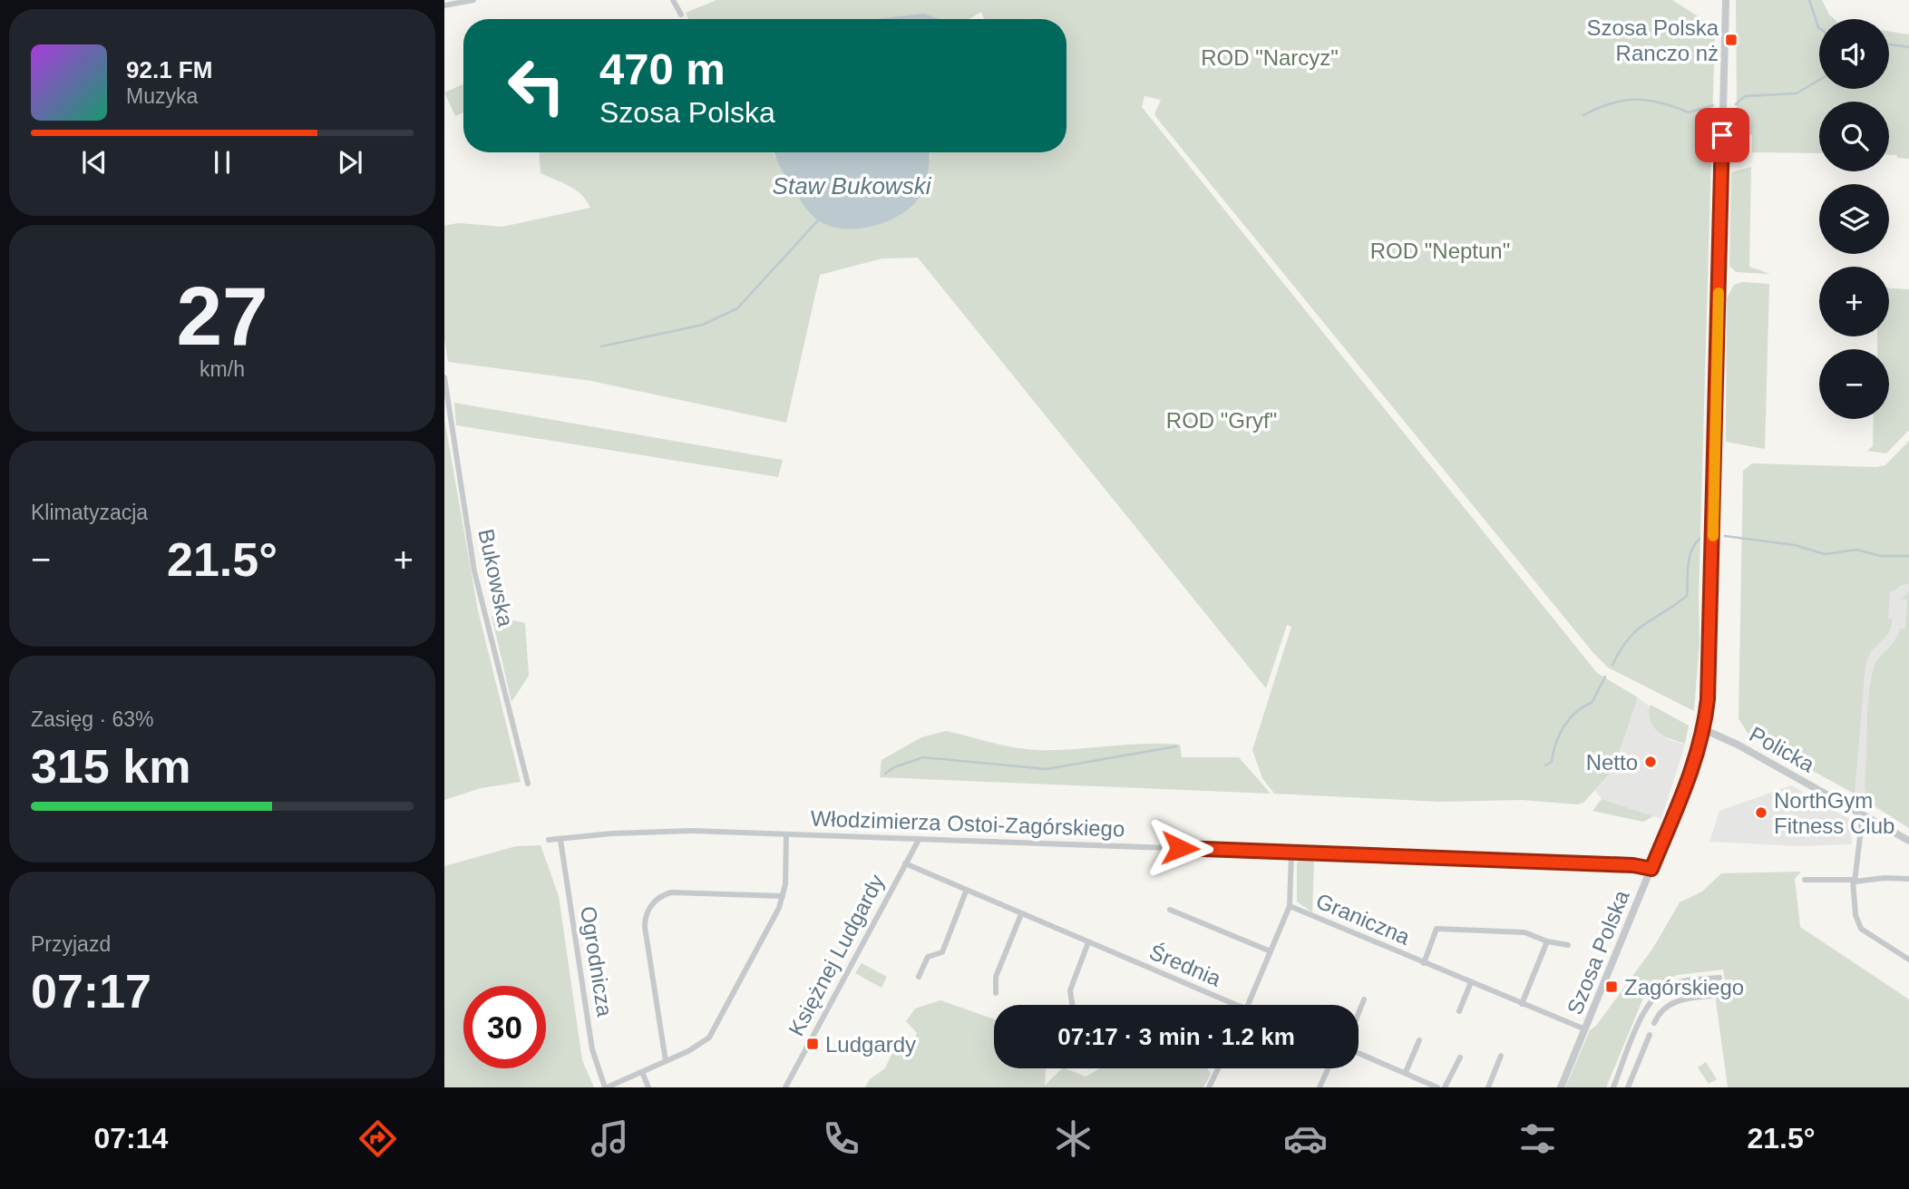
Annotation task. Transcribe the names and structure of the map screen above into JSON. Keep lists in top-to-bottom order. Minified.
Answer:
{"streets":{"street":["Bukowska","Policka","Włodzimierza Ostoi-Zagórskiego","Graniczna","Szosa Polska","Księżnej Ludgardy","Ogrodnicza","Średnia"]},"crossings":[["Policka","Szosa Polska"],["Włodzimierza Ostoi-Zagórskiego","Szosa Polska"],["Włodzimierza Ostoi-Zagórskiego","Księżnej Ludgardy"],["Włodzimierza Ostoi-Zagórskiego","Ogrodnicza"],["Graniczna","Szosa Polska"],["Księżnej Ludgardy","Średnia"]],"water":["Staw Bukowski"],"parks":["ROD \"Narcyz\"","ROD \"Neptun\"","ROD \"Gryf\""],"places":{"transit":["Szosa Polska Ranczo nż","Zagórskiego","Ludgardy"],"other":["Netto","NorthGym Fitness Club"]},"page":{"map_buttons":["+","−"],"turn":["470 m","Szosa Polska"],"song":["92.1 FM","Muzyka"],"tile":[["27","km/h"],"Klimatyzacja",["Zasięg · 63%","315 km"],["Przyjazd","07:17"]],"heat":["−","21.5°","+"],"limit":"30","trip":"07:17 · 3 min · 1.2 km","tabs":["07:14","21.5°"]}}
